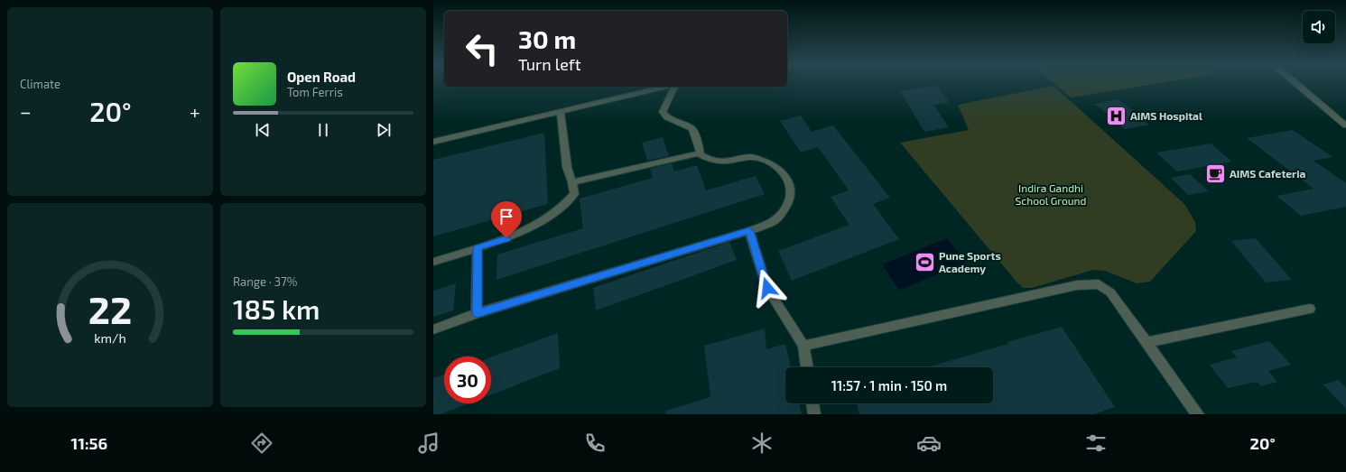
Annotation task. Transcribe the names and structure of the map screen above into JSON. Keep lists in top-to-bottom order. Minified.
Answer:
{"parks":["Indira Gandhi School Ground"],"places":{"hospital":["AIMS Hospital"],"cafe":["AIMS Cafeteria"],"sports":["Pune Sports Academy"]},"page":{"tile":["Climate",["Range · 37%","185 km"]],"turn":["30 m","Turn left"],"song":["Open Road","Tom Ferris"],"heat":["−","20°","+"],"limit":"30","trip":"11:57 · 1 min · 150 m","tabs":["11:56","20°"],"gauge":["22","km/h"]}}
